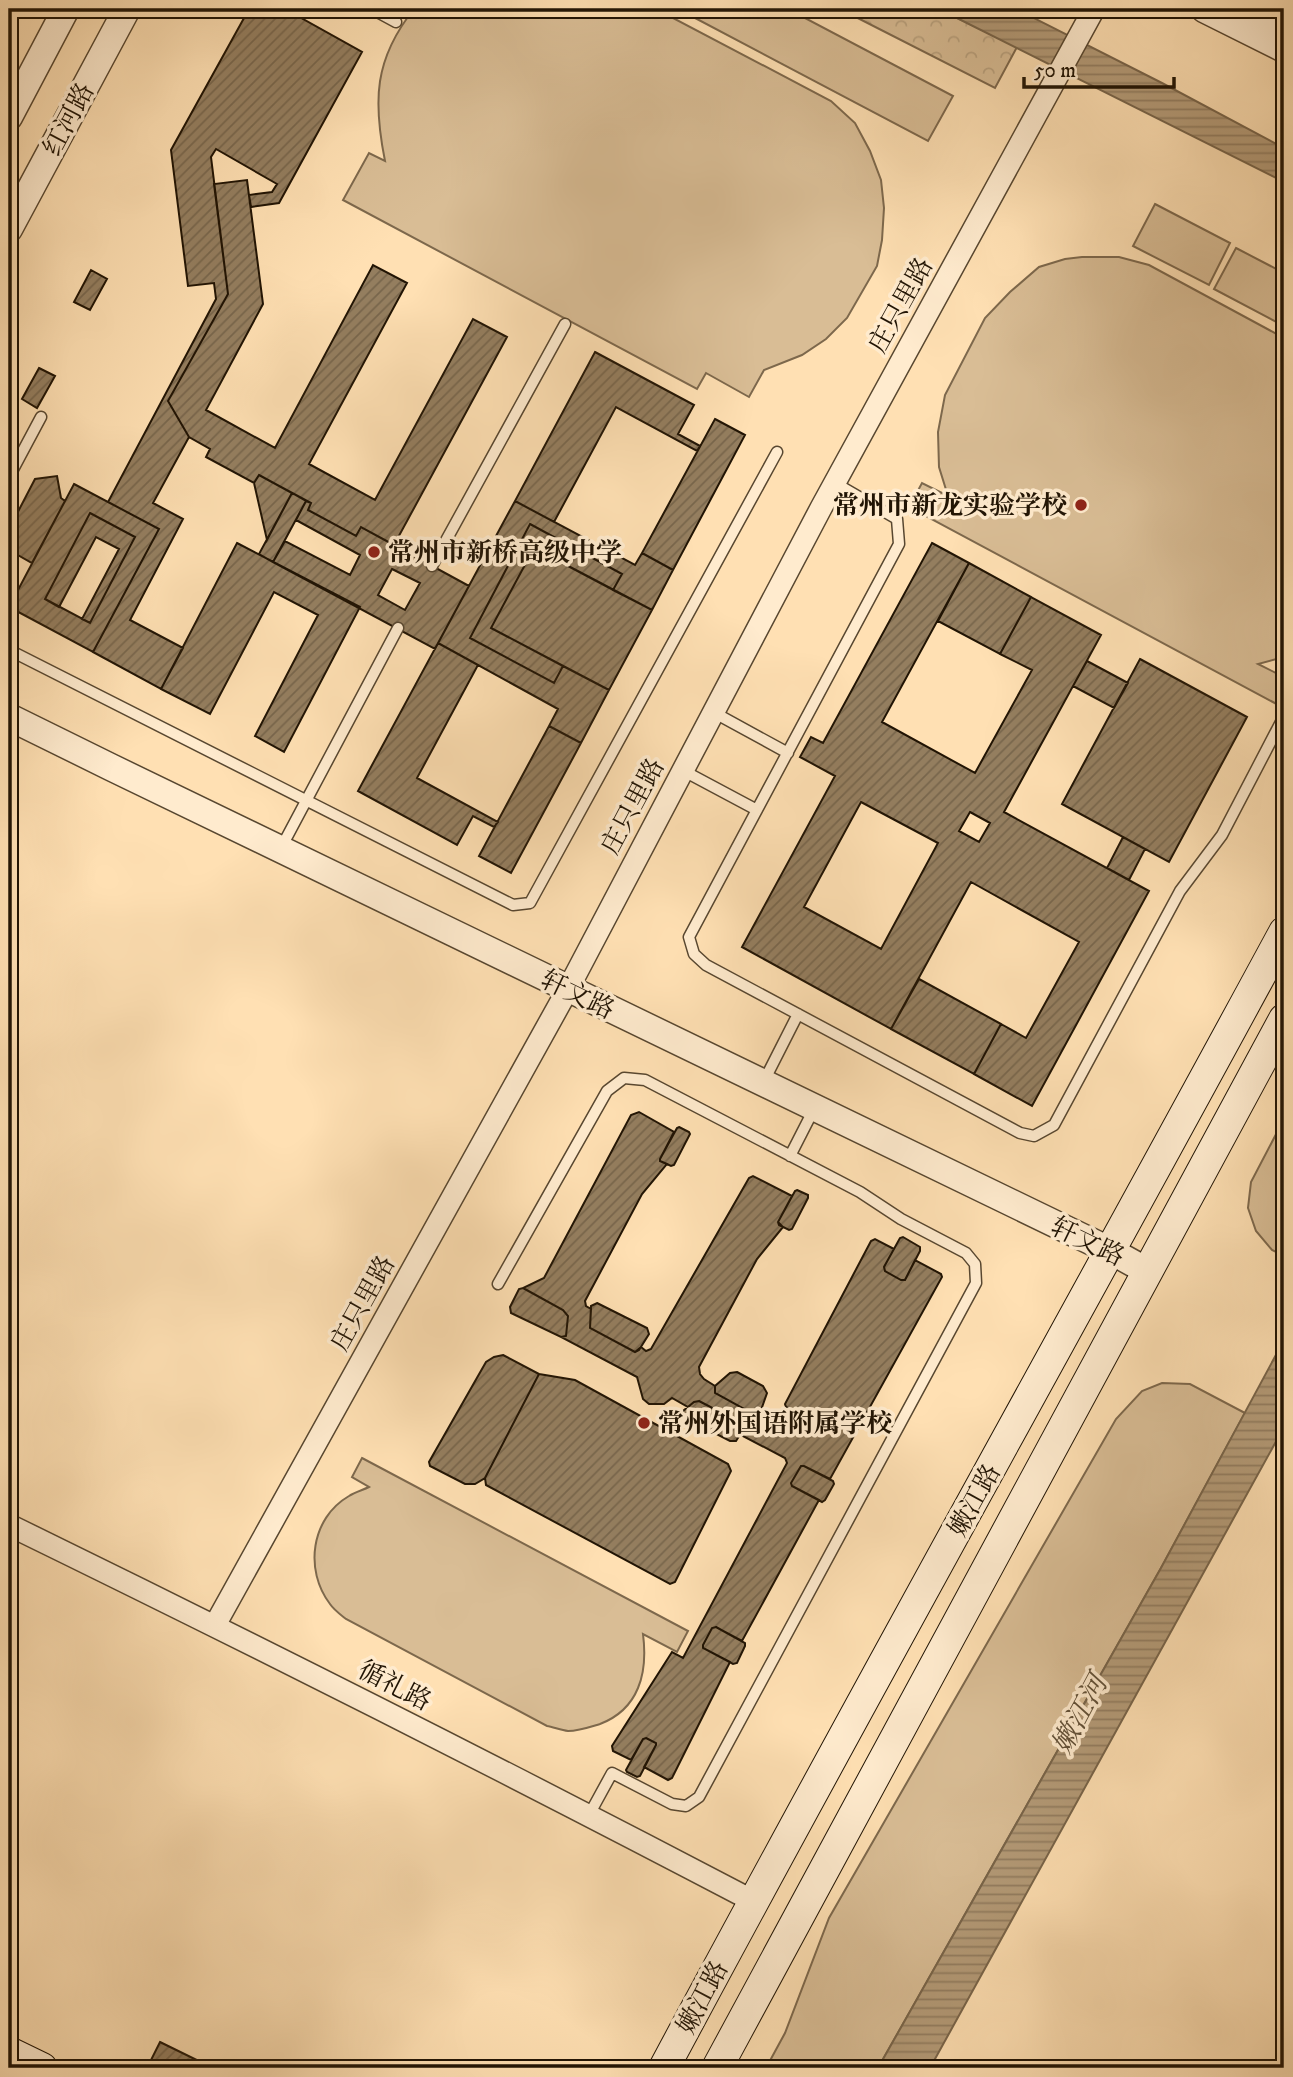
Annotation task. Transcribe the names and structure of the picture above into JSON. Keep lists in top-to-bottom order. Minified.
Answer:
{"streets":{"main road":["嫩江路"],"street":["红河路","庄只里路","轩文路","循礼路"]},"crossings":[["庄只里路","轩文路"],["庄只里路","循礼路"],["轩文路","嫩江路"],["嫩江路","循礼路"]],"water":["嫩江河"],"places":["常州市新龙实验学校","常州市新桥高级中学","常州外国语附属学校"],"scale_bar":"50 m"}
